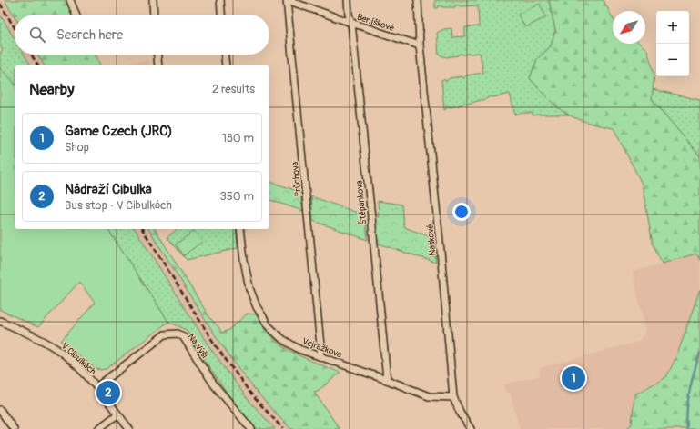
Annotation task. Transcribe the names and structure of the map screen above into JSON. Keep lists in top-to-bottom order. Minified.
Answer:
{"streets":{"street":["Beníškové","Průchova","Štěpánkova","Naskové","Na Výši","Vejražkova","V Cibulkách"]},"crossings":[["Beníškové","Průchova"],["Beníškové","Štěpánkova"],["Beníškové","Naskové"],["Průchova","Vejražkova"],["Štěpánkova","Vejražkova"],["Naskové","Vejražkova"],["Na Výši","V Cibulkách"]],"north":"bottom left","page":{"map_buttons":["+","−"],"search":"Search here","heading":["Nearby","2 results"],"list":[{"mark":"1","name":"Game Czech (JRC)","note":"Shop","value":"180 m"},{"mark":"2","name":"Nádraží Cibulka","note":"Bus stop · V Cibulkách","value":"350 m"}],"pins":["1","2"]}}
